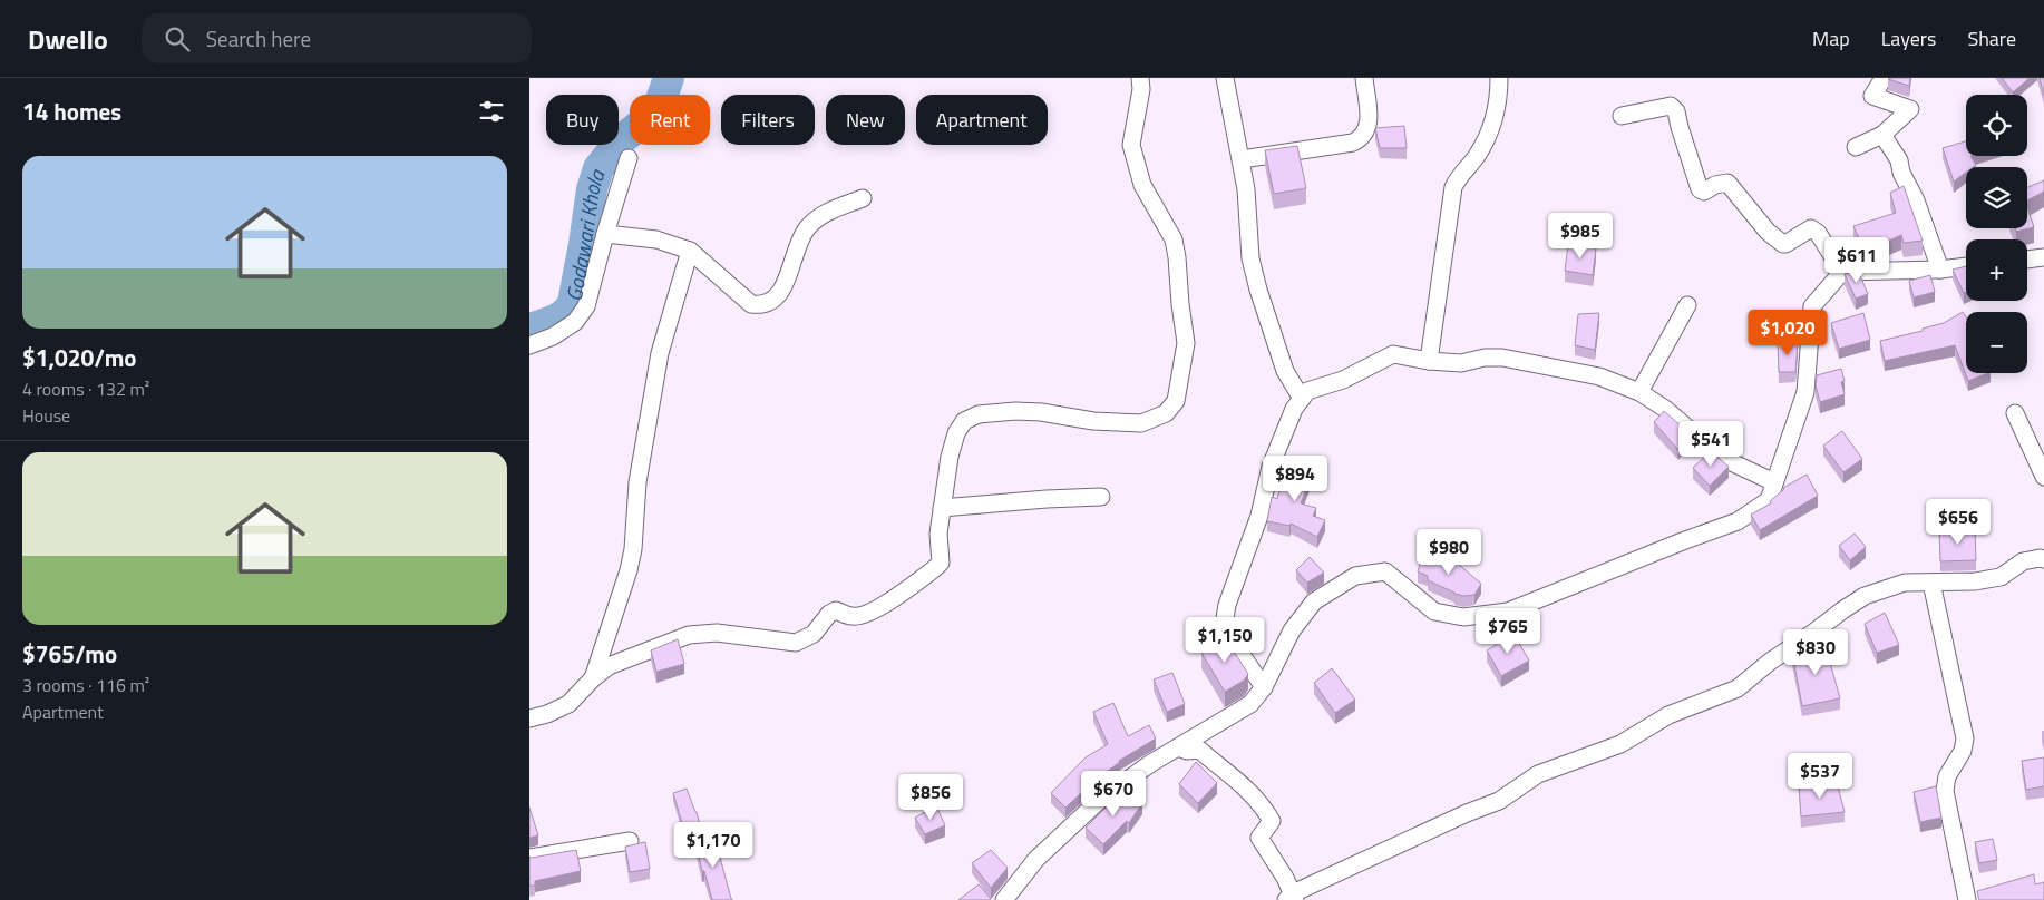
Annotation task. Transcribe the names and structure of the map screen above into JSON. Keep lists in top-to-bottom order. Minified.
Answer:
{"water":["Godawari Khola"],"page":{"header":"Dwello","search":"Search here","nav":["Map","Layers","Share"],"heading":"14 homes","map_buttons":["+","−"],"chip":["Buy","Rent","Filters","New","Apartment"],"list":[{"name":"$1,020/mo","note":"4 rooms · 132 m² · House"},{"name":"$765/mo","note":"3 rooms · 116 m² · Apartment"}],"price":["$985","$611","$1,020","$541","$894","$656","$980","$765","$1,150","$830","$537","$670","$856","$1,170"]}}
